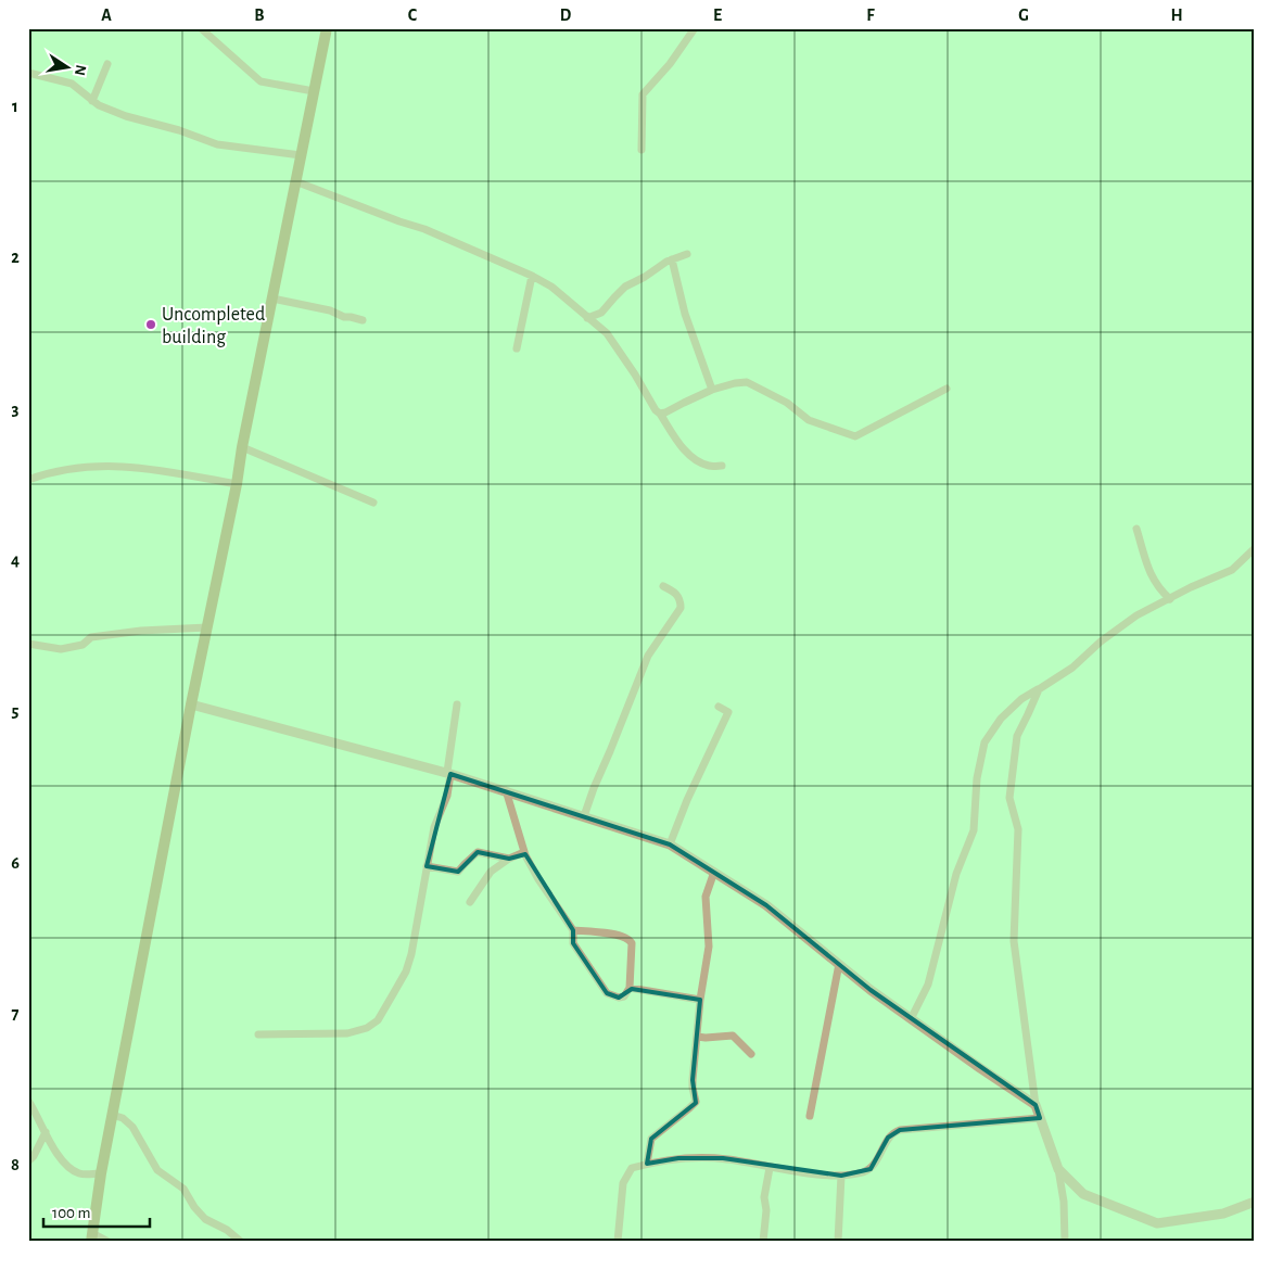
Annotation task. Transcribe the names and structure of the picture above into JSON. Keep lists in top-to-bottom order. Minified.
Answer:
{"places":["Uncompleted building"],"scale_bar":"100 m","north":"right","grid":{"columns":["A","B","C","D","E","F","G","H"],"rows":["1","2","3","4","5","6","7","8"]}}
